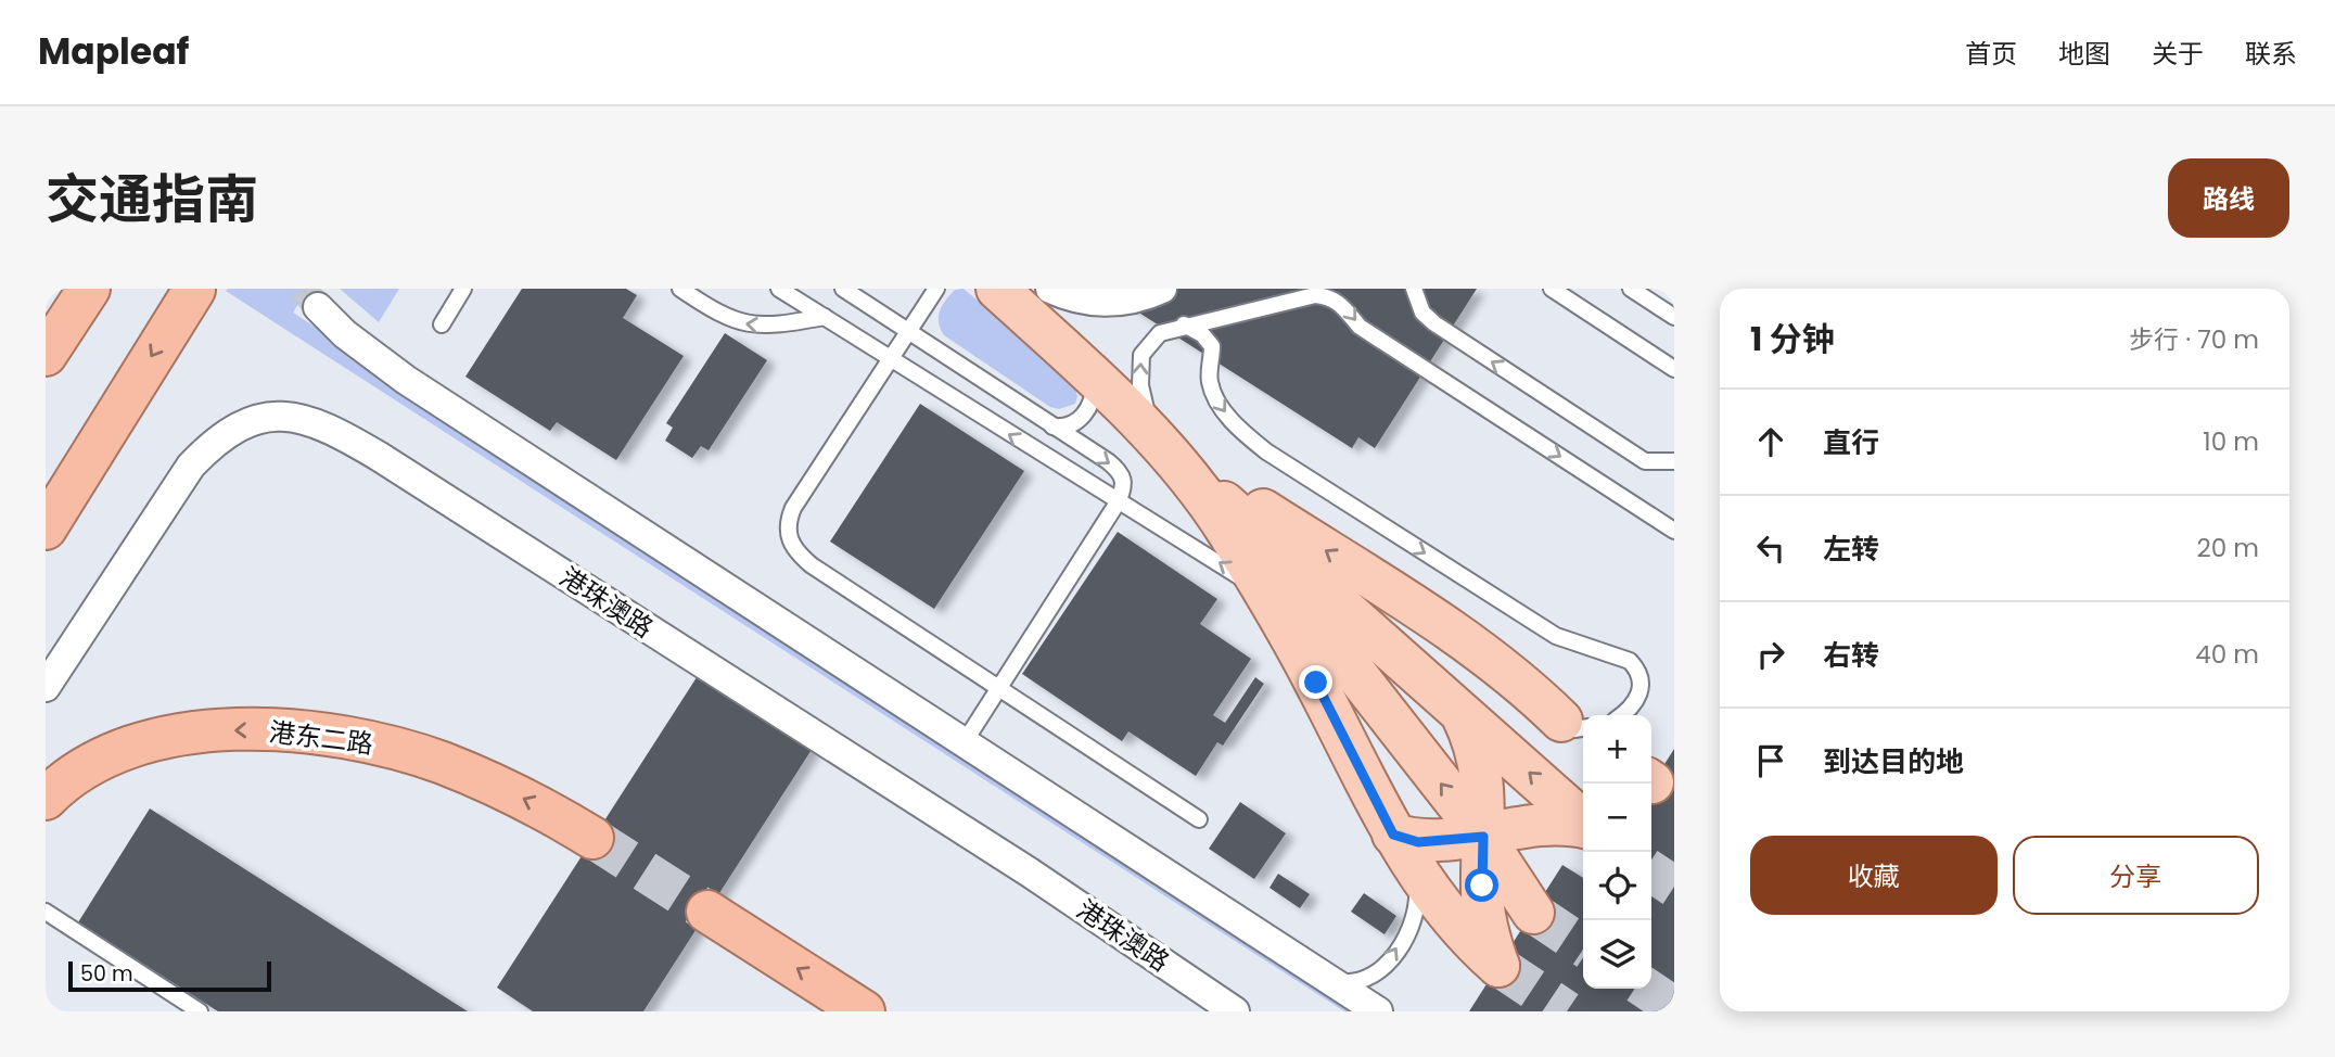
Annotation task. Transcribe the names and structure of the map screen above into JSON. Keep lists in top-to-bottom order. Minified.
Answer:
{"streets":{"highway":["港东二路"],"street":["港珠澳路"]},"one_way":["港东二路"],"scale_bar":"50 m","page":{"header":"Mapleaf","nav":["首页","地图","关于","联系"],"title":"交通指南","buttons":["路线",["收藏","分享"]],"heading":["1 分钟","步行 · 70 m"],"list":[["直行","10 m"],["左转","20 m"],["右转","40 m"],"到达目的地"],"map_buttons":["+","−"],"scale":"50 m"}}
